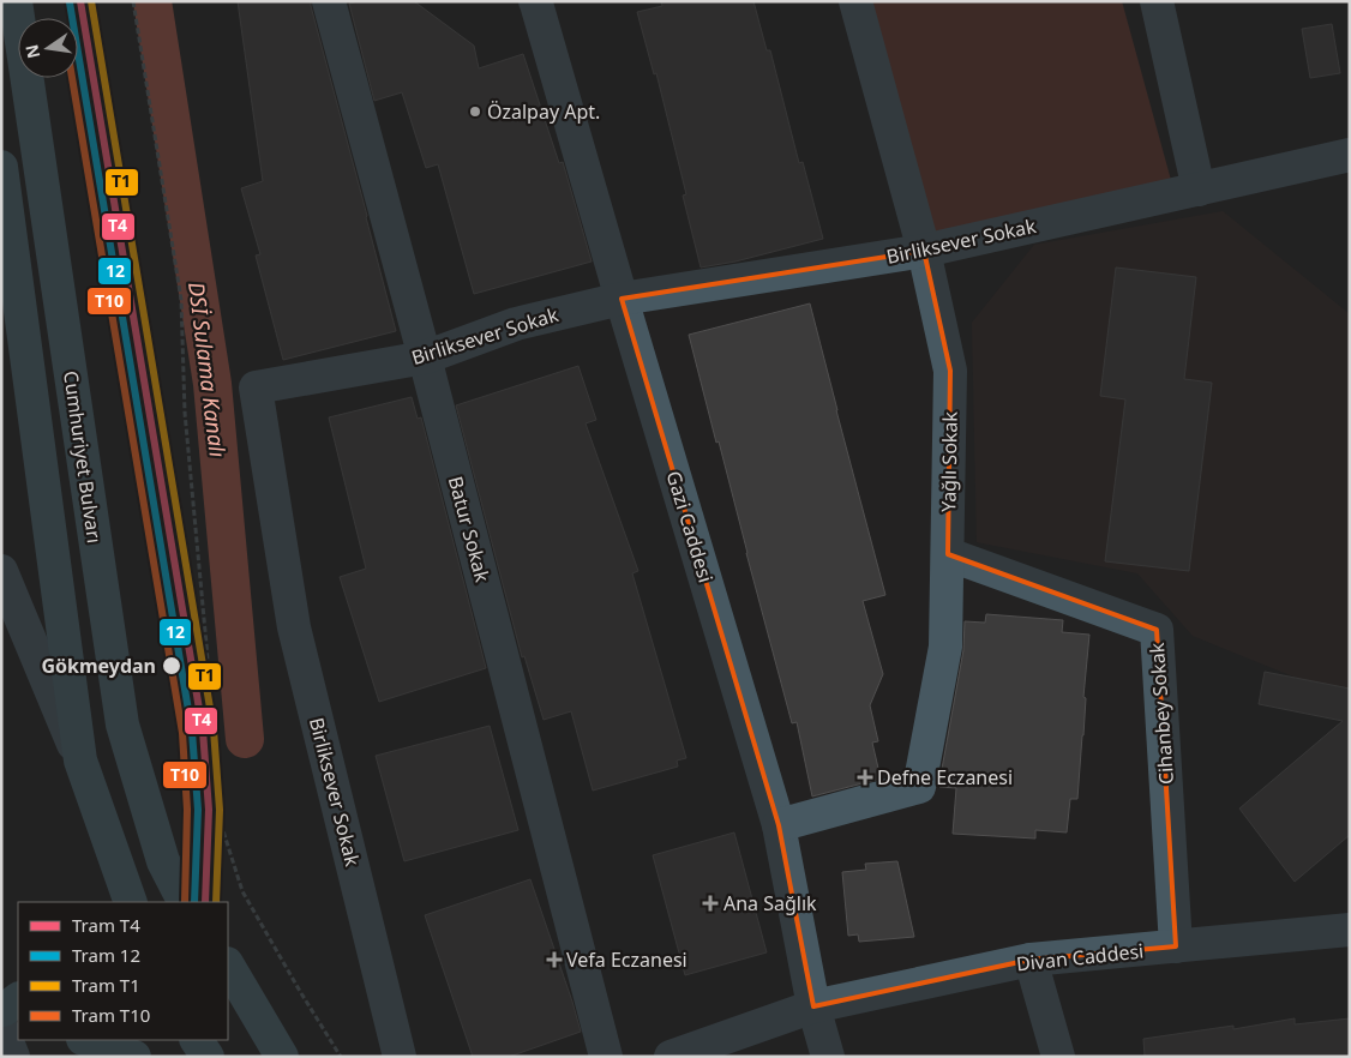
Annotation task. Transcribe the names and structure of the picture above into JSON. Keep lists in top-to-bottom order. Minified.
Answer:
{"streets":{"main road":["Cumhuriyet Bulvarı"],"street":["Birliksever Sokak","Yağlı Sokak","Gazi Caddesi","Batur Sokak","Cihanbey Sokak","Divan Caddesi"]},"crossings":[["Birliksever Sokak","Yağlı Sokak"],["Birliksever Sokak","Gazi Caddesi"],["Birliksever Sokak","Batur Sokak"],["Yağlı Sokak","Gazi Caddesi"],["Yağlı Sokak","Cihanbey Sokak"],["Gazi Caddesi","Divan Caddesi"],["Cihanbey Sokak","Divan Caddesi"]],"water":["DSİ Sulama Kanalı"],"places":{"other":["Özalpay Apt.","Gökmeydan"],"health":["Defne Eczanesi","Ana Sağlık","Vefa Eczanesi"]},"lines":["tram line T4","tram line T1","tram line 12","tram line T10"],"legend":["Tram T4","Tram 12","Tram T1","Tram T10"],"north":"left"}
